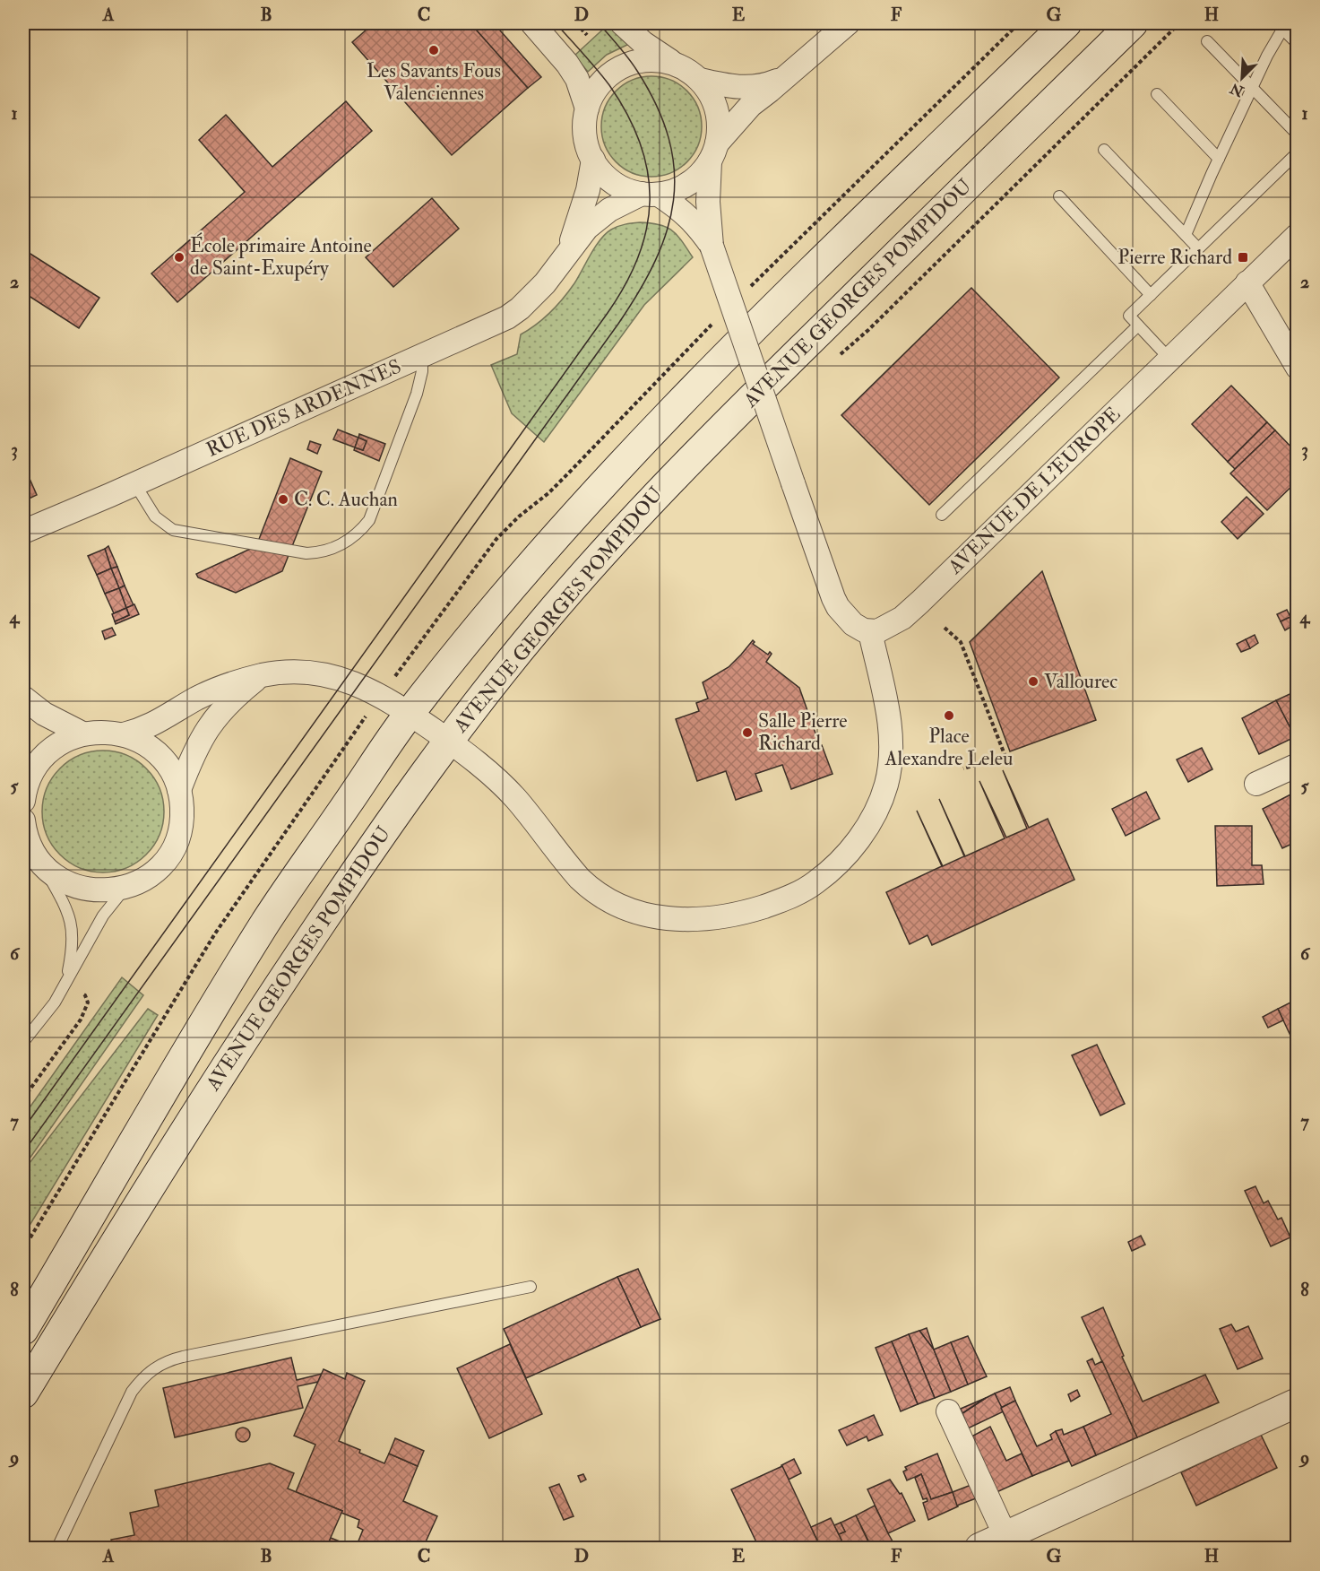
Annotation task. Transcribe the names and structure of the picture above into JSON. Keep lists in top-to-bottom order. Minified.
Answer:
{"streets":{"main road":["AVENUE GEORGES POMPIDOU"],"street":["RUE DES ARDENNES","AVENUE DE L'EUROPE"]},"places":{"other":["Les Savants Fous Valenciennes","École primaire Antoine de Saint-Exupéry","C. C. Auchan","Vallourec","Place Alexandre Leleu","Salle Pierre Richard"],"transit":["Pierre Richard"]},"north":"bottom left","grid":{"columns":["A","B","C","D","E","F","G","H"],"rows":["1","2","3","4","5","6","7","8","9"]}}
